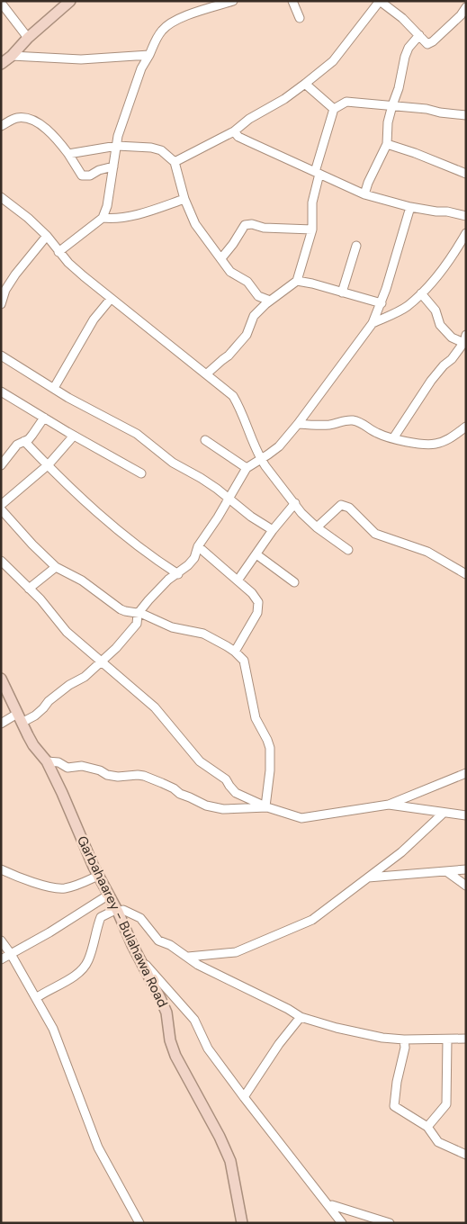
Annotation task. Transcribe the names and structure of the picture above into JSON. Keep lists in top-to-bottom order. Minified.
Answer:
{"streets":{"main road":["Garbahaarey - Bulahawa Road"]}}
